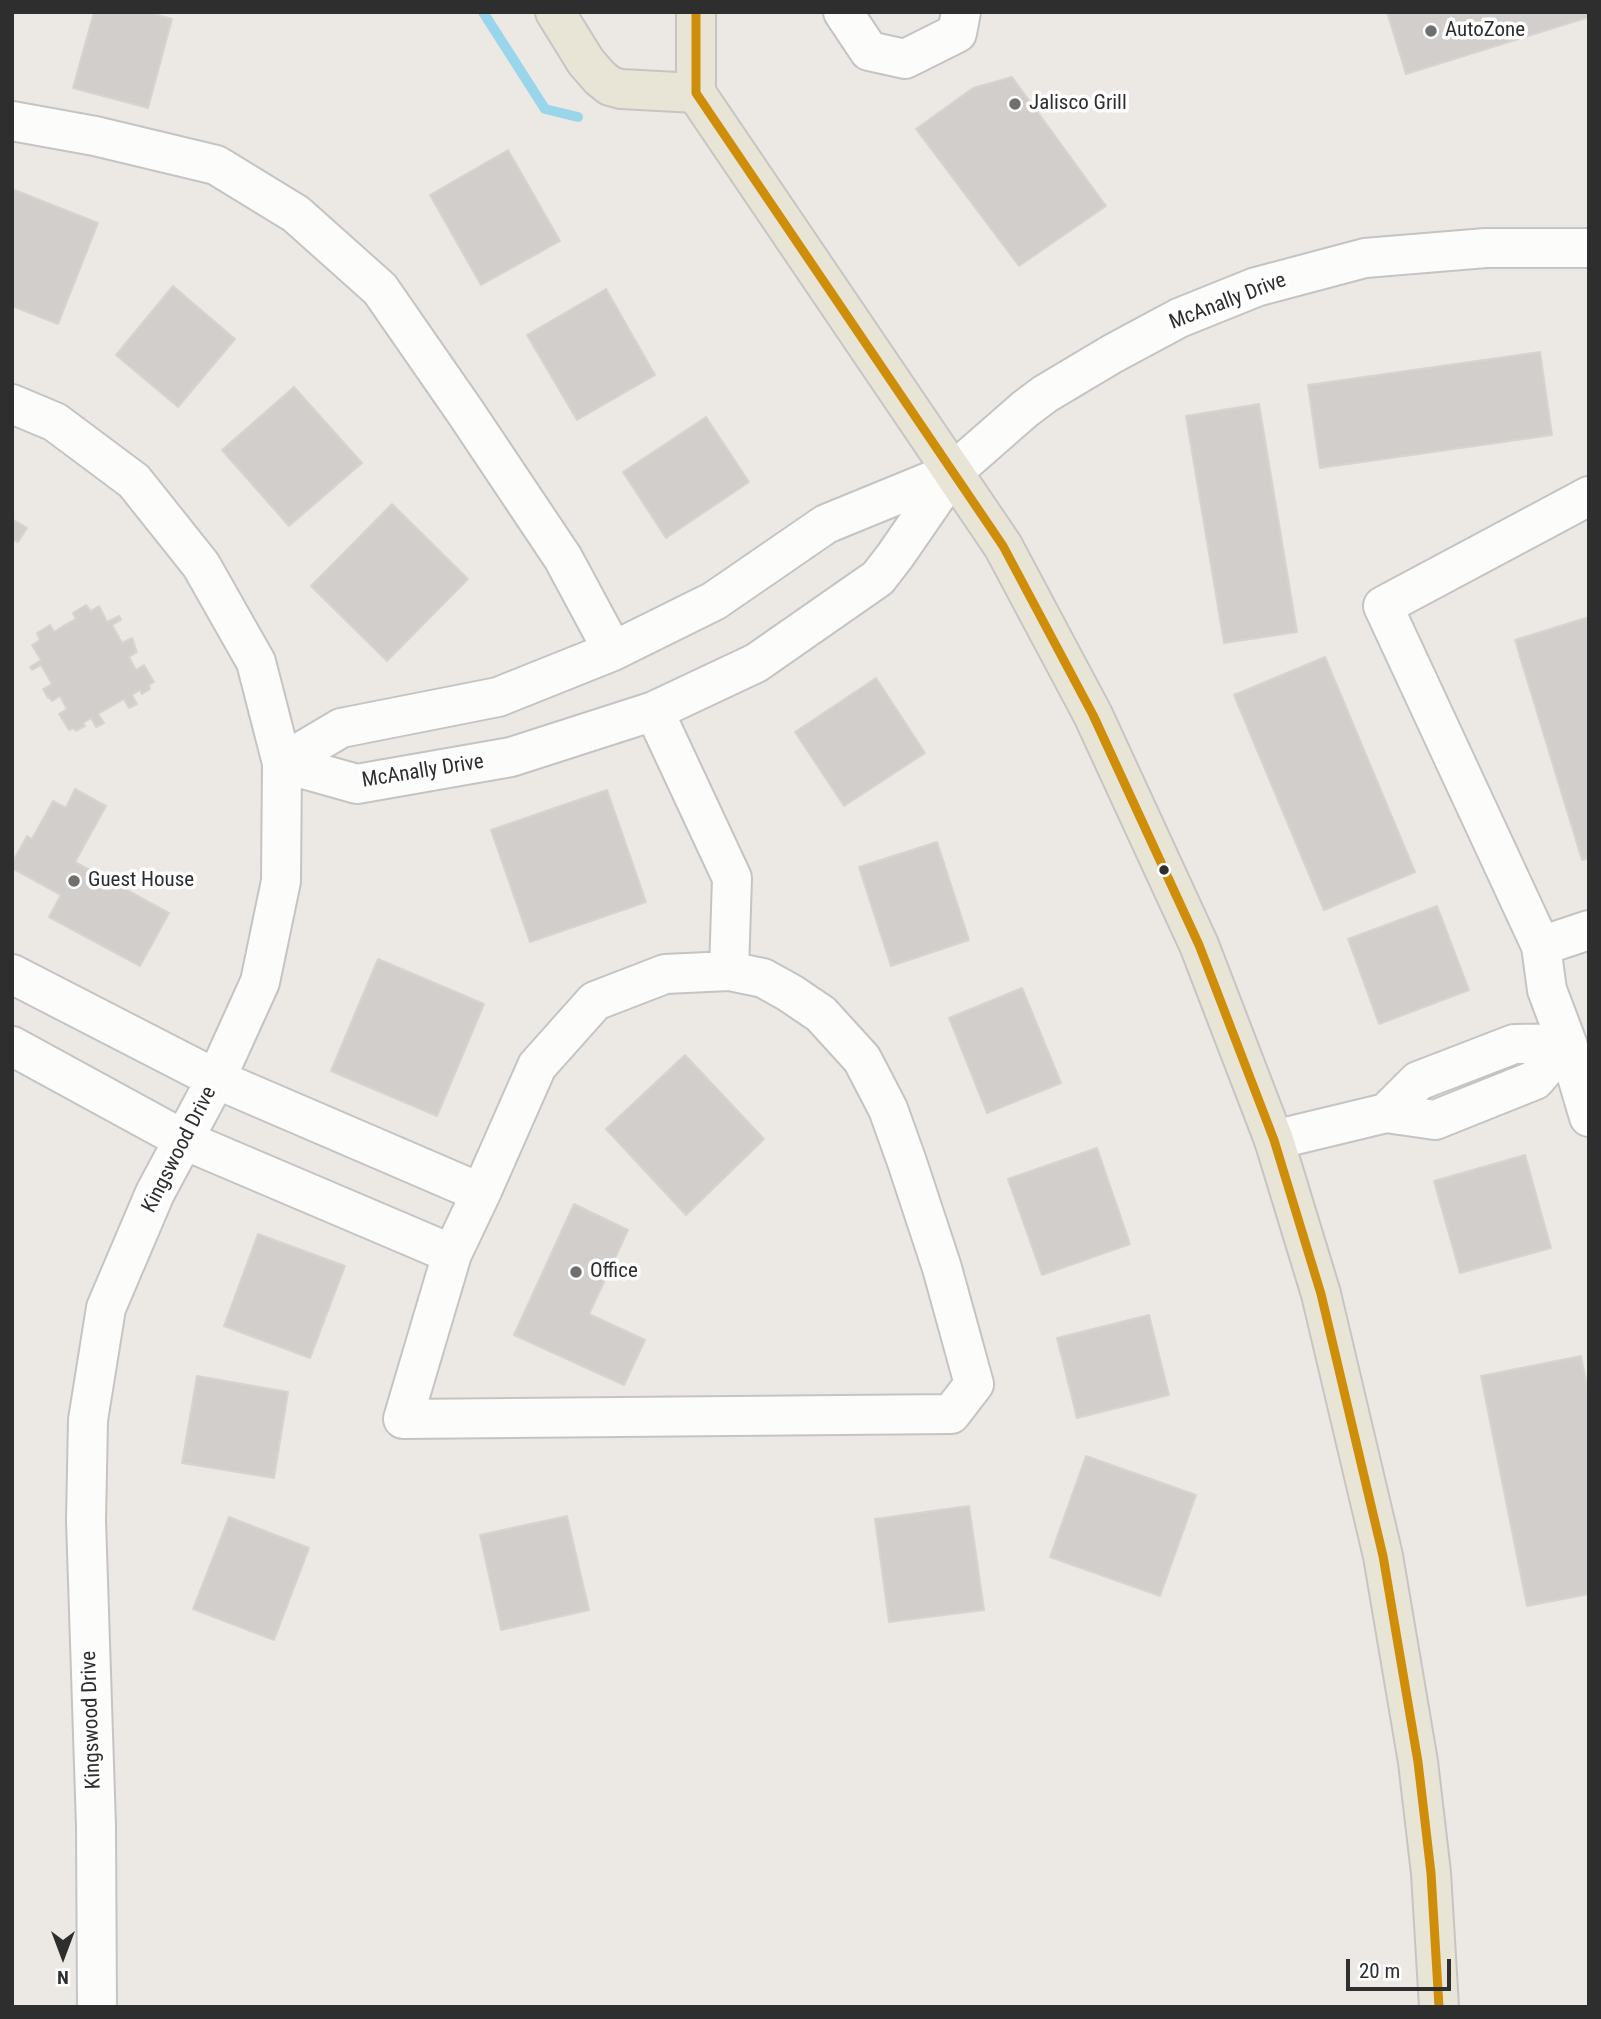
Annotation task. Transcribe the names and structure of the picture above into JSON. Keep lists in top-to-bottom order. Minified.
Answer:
{"streets":{"street":["McAnally Drive","Kingswood Drive"]},"crossings":[["McAnally Drive","Kingswood Drive"]],"places":["AutoZone","Jalisco Grill","Guest House","Office"],"scale_bar":"20 m","north":"bottom"}
